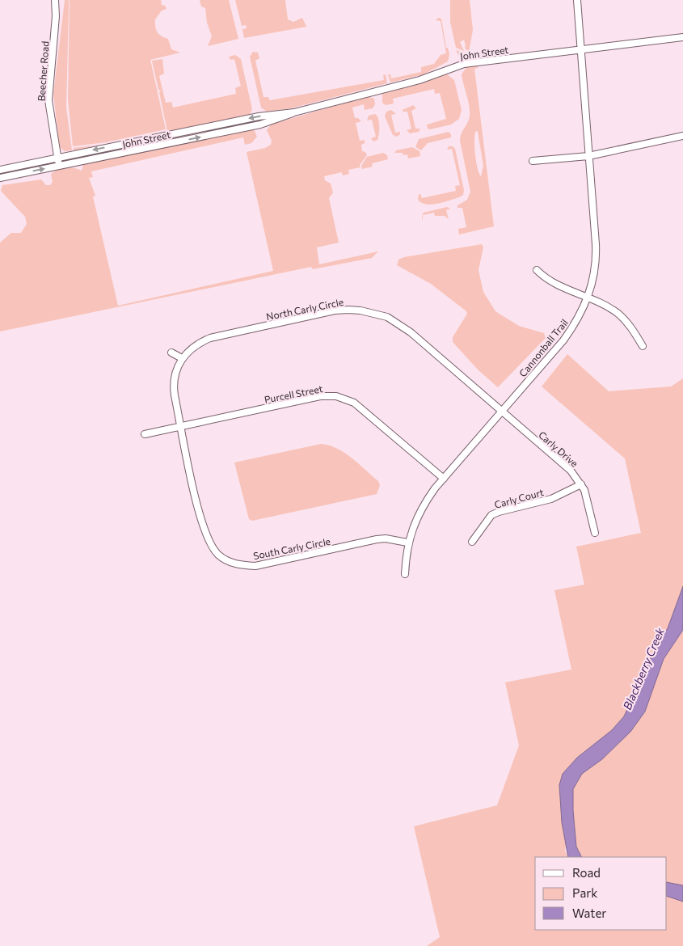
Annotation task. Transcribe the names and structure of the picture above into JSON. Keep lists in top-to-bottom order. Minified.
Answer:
{"streets":{"street":["John Street","Beecher Road","North Carly Circle","Cannonball Trail","Purcell Street","Carly Drive","Carly Court","South Carly Circle"]},"crossings":[["John Street","Beecher Road"],["John Street","Cannonball Trail"],["North Carly Circle","Cannonball Trail"],["North Carly Circle","Purcell Street"],["North Carly Circle","Carly Drive"],["North Carly Circle","South Carly Circle"],["Cannonball Trail","Purcell Street"],["Cannonball Trail","Carly Drive"],["Cannonball Trail","South Carly Circle"],["Purcell Street","South Carly Circle"],["Carly Drive","Carly Court"]],"water":["Blackberry Creek"],"legend":["Road","Park","Water"]}
